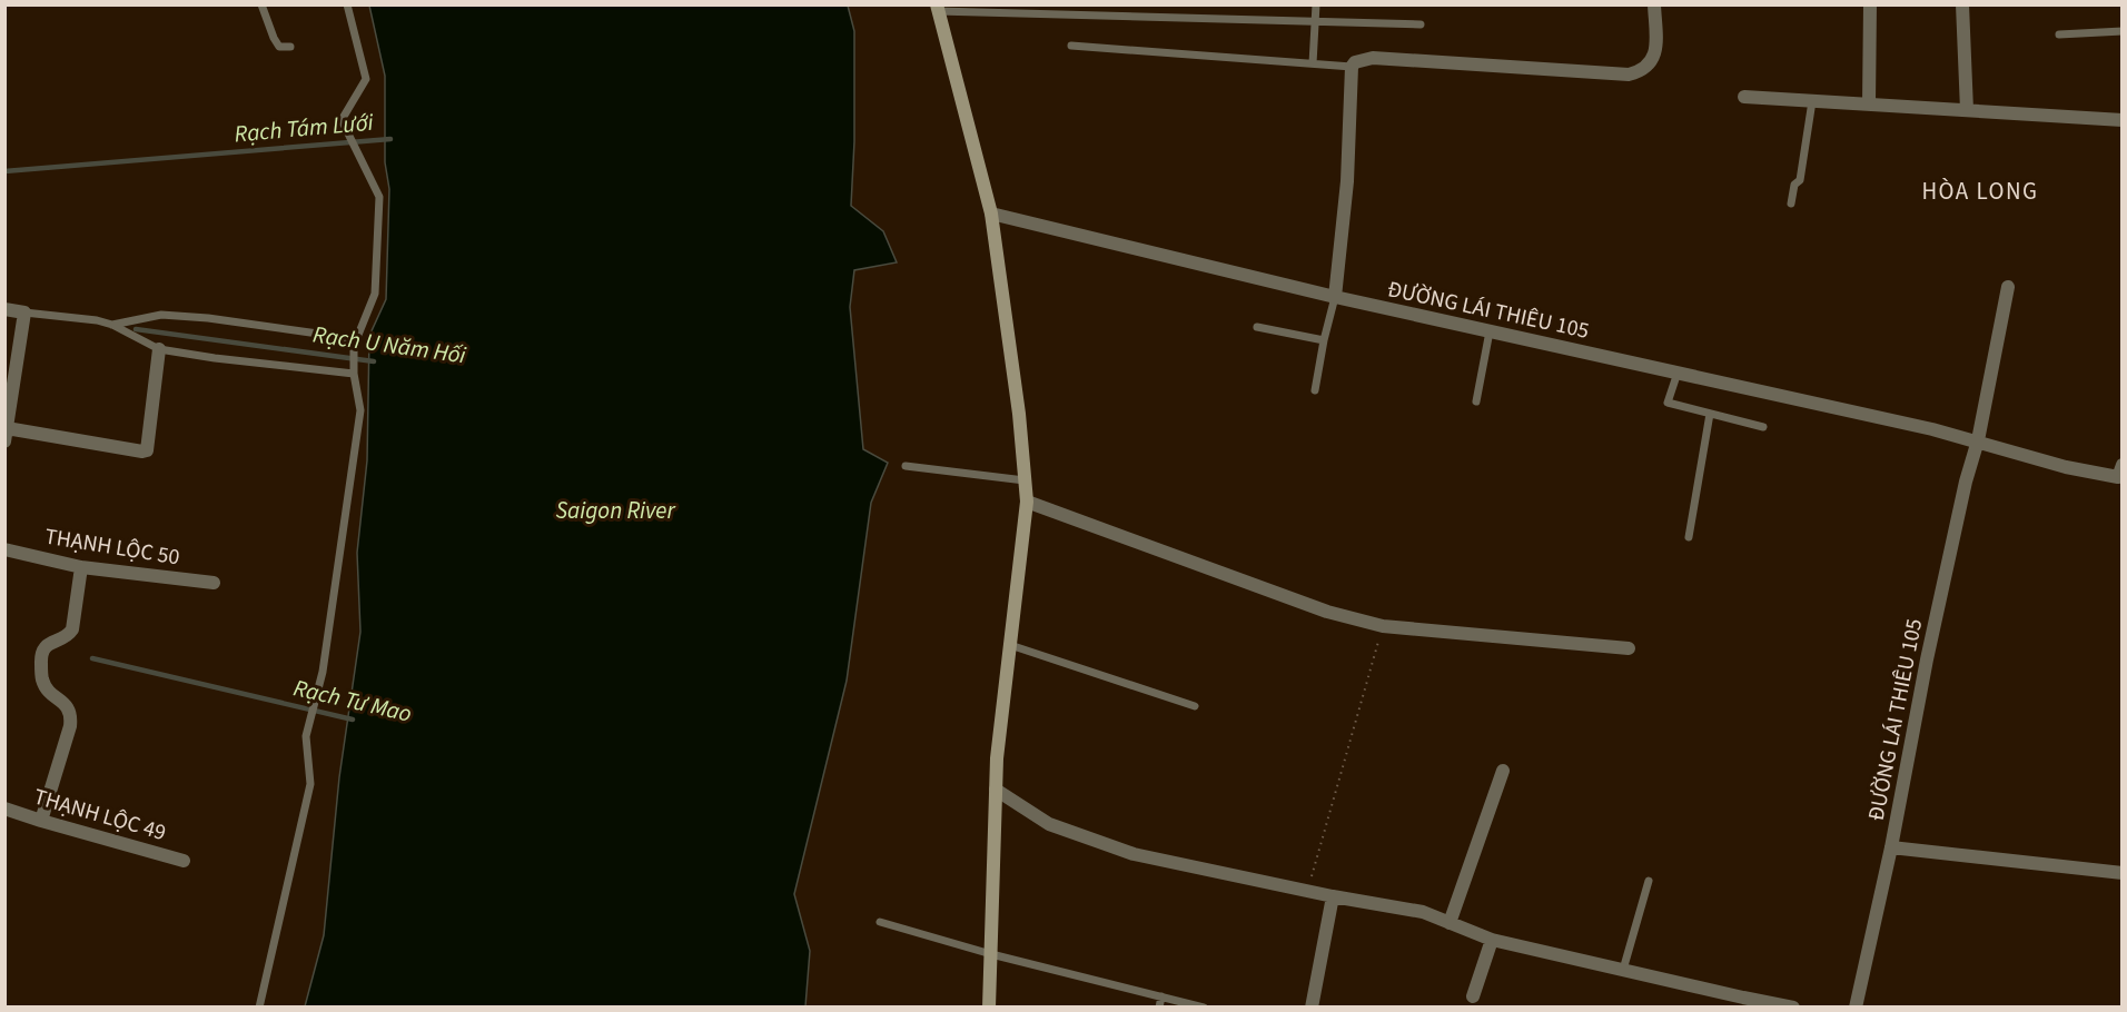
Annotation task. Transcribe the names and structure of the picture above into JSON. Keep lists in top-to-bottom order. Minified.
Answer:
{"streets":{"street":["ĐƯỜNG LÁI THIÊU 105","THẠNH LỘC 50","THẠNH LỘC 49"]},"districts":["HÒA LONG"],"water":["Rạch Tám Lưới","Rạch U Năm Hối","Saigon River","Rạch Tư Mao"]}
